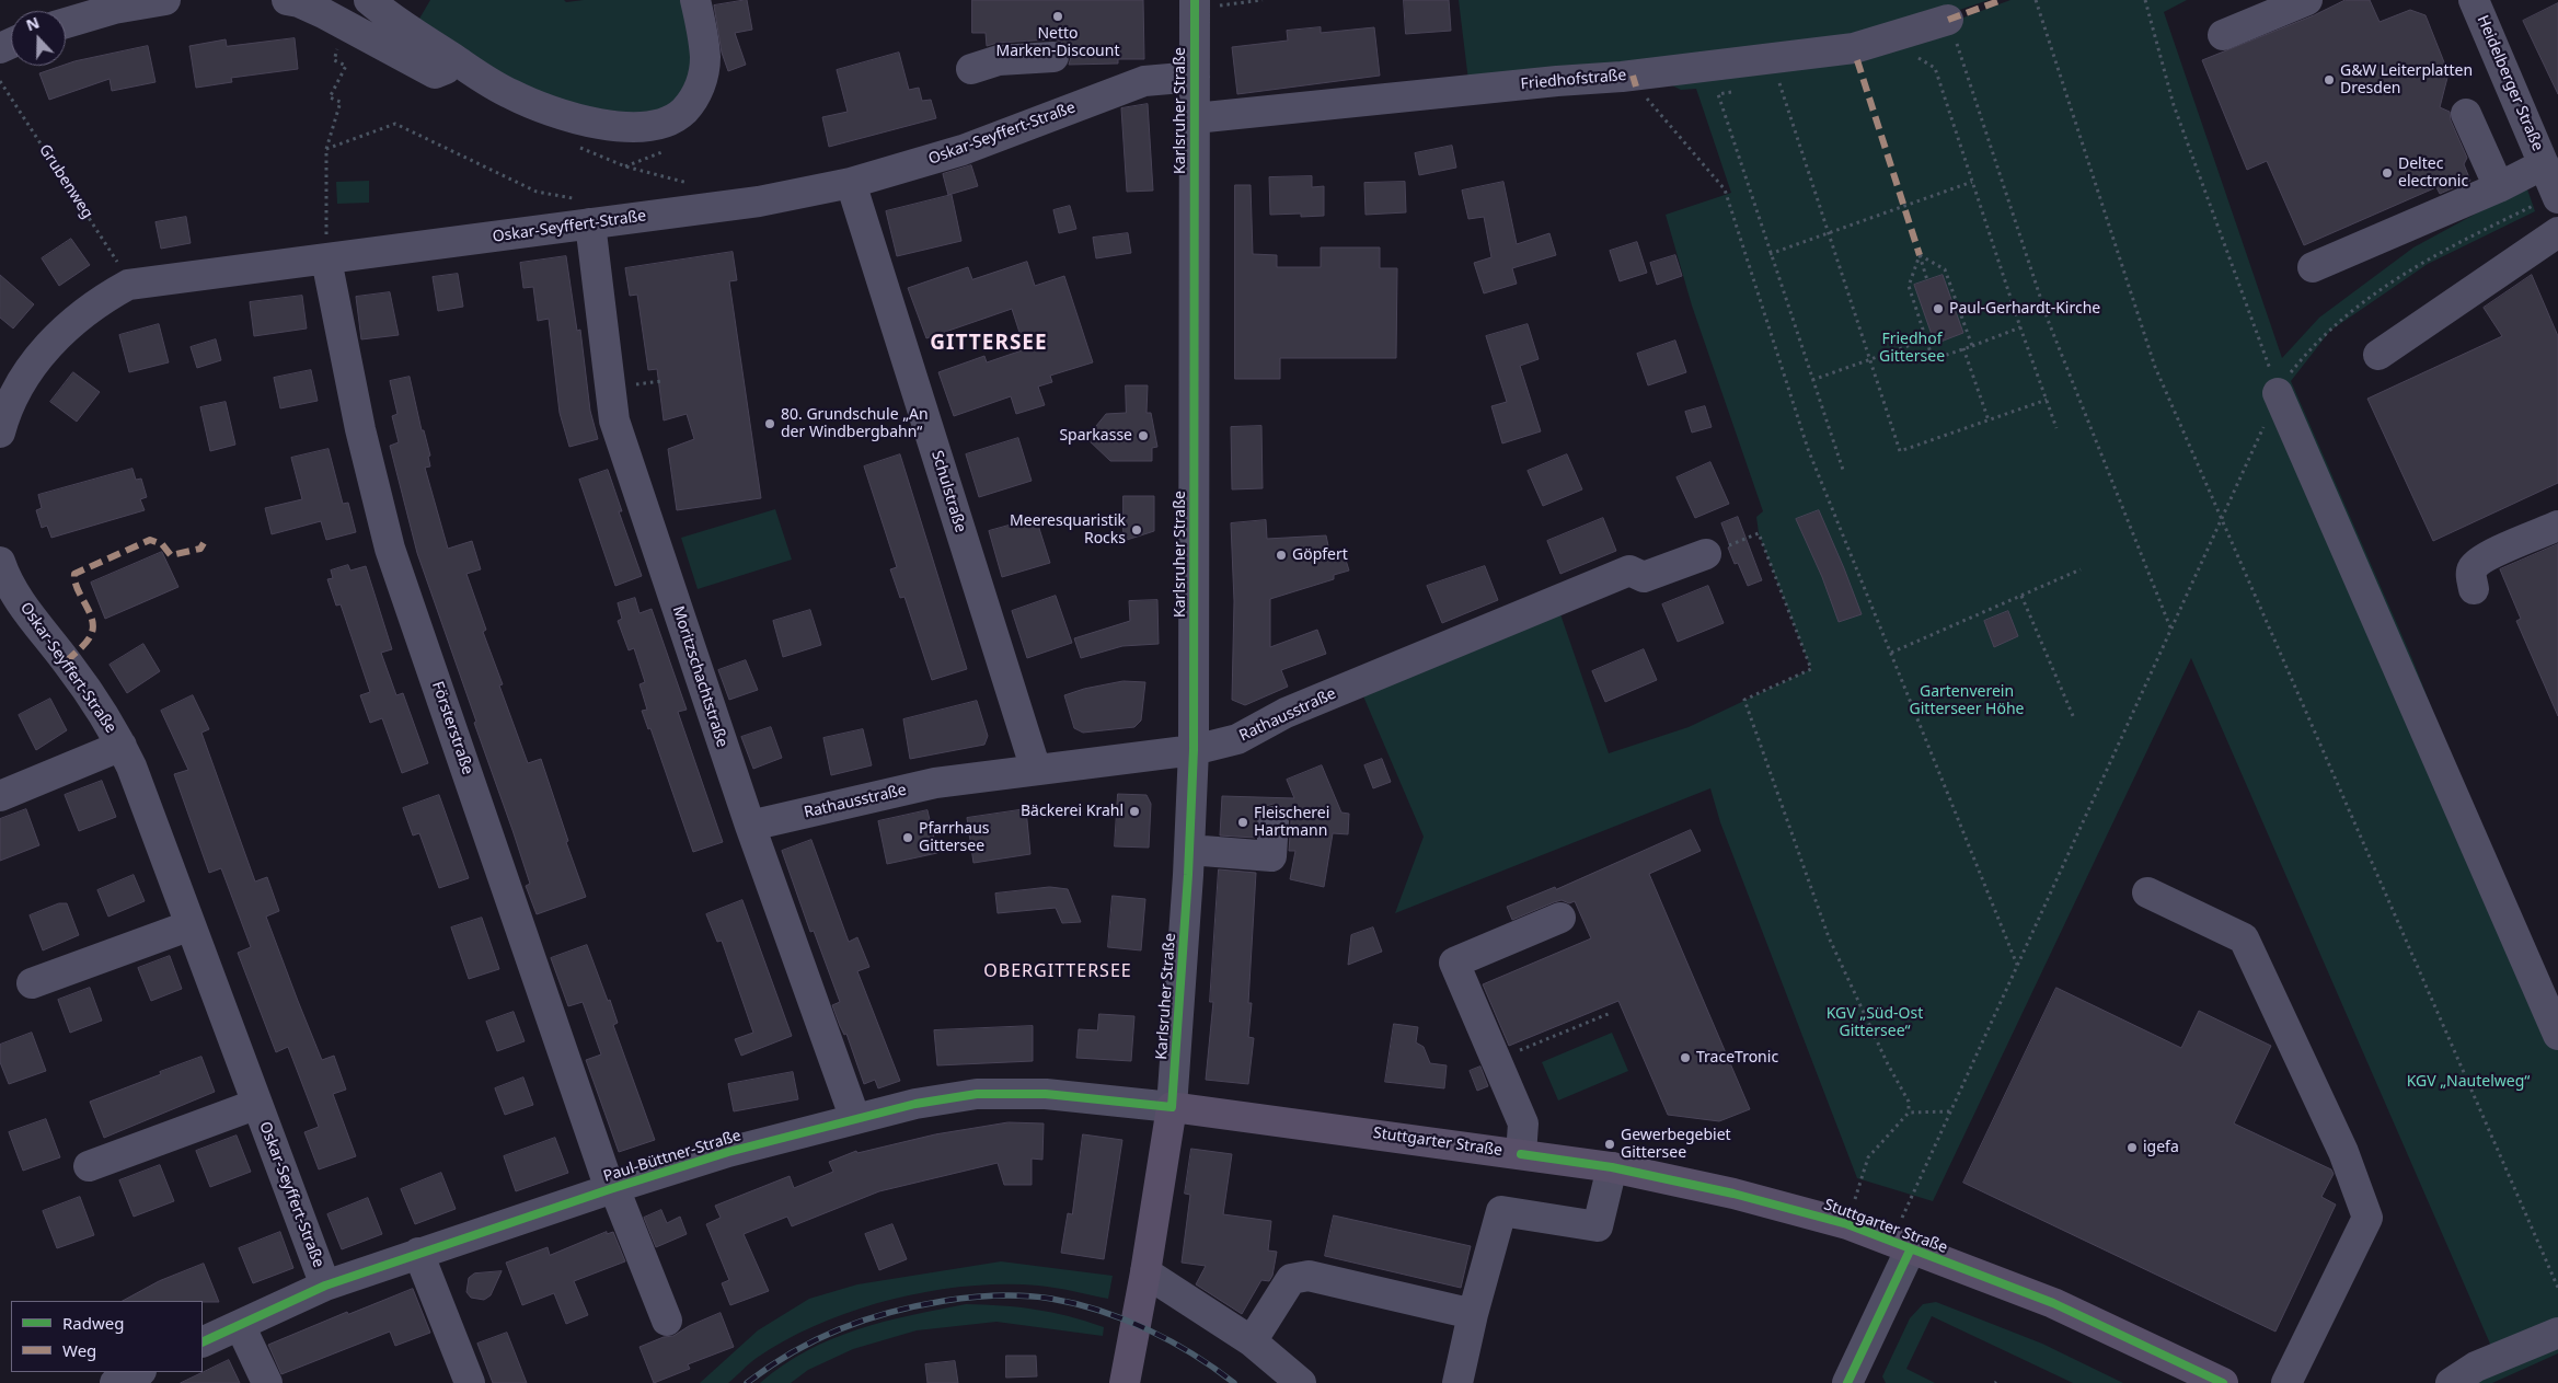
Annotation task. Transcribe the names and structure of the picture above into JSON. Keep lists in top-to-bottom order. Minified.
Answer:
{"streets":{"main road":["Karlsruher Straße","Stuttgarter Straße"],"street":["Friedhofstraße","Heidelberger Straße","Oskar-Seyffert-Straße","Schulstraße","Moritzschachtstraße","Rathausstraße","Försterstraße","Paul-Büttner-Straße"],"path":["Grubenweg"]},"crossings":[["Friedhofstraße","Karlsruher Straße"],["Karlsruher Straße","Oskar-Seyffert-Straße"],["Karlsruher Straße","Rathausstraße"],["Karlsruher Straße","Stuttgarter Straße"],["Karlsruher Straße","Paul-Büttner-Straße"],["Oskar-Seyffert-Straße","Grubenweg"],["Oskar-Seyffert-Straße","Schulstraße"],["Oskar-Seyffert-Straße","Moritzschachtstraße"],["Oskar-Seyffert-Straße","Försterstraße"],["Oskar-Seyffert-Straße","Paul-Büttner-Straße"],["Schulstraße","Rathausstraße"],["Moritzschachtstraße","Rathausstraße"],["Moritzschachtstraße","Paul-Büttner-Straße"],["Försterstraße","Paul-Büttner-Straße"],["Stuttgarter Straße","Paul-Büttner-Straße"]],"districts":["GITTERSEE","OBERGITTERSEE"],"parks":["Friedhof Gittersee","Gartenverein Gitterseer Höhe","KGV „Süd-Ost Gittersee“","KGV „Nautelweg“"],"places":["Netto Marken-Discount","G&W Leiterplatten Dresden","Deltec electronic","Paul-Gerhardt-Kirche","80. Grundschule „An der Windbergbahn“","Sparkasse","Meeresquaristik Rocks","Göpfert","Bäckerei Krahl","Fleischerei Hartmann","Pfarrhaus Gittersee","TraceTronic","Gewerbegebiet Gittersee","igefa"],"legend":["Radweg","Weg"],"north":"top"}
